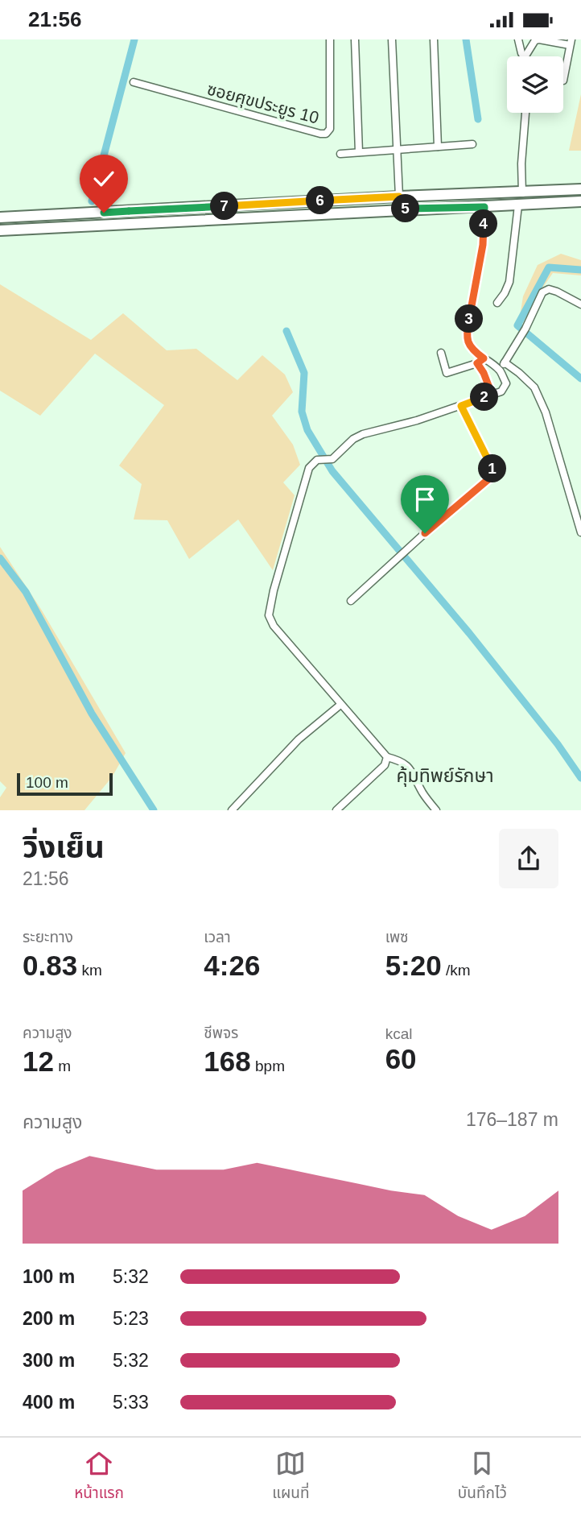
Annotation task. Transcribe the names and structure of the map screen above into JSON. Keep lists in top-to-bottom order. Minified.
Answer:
{"streets":{"street":["ซอยศุขประยูร 10"]},"districts":["คุ้มทิพย์รักษา"],"scale_bar":"100 m","page":{"status":"21:56","pins":["6","7","5","4","3","2","1"],"scale":"100 m","heading":["วิ่งเย็น","21:56"],"stats":[["ระยะทาง","0.83 km"],["เวลา","4:26"],["เพซ","5:20 /km"],["ความสูง","12 m"],["ชีพจร","168 bpm"],["kcal","60"]],"chart":["ความสูง","176–187 m"],"list":[{"name":"100 m","note":"5:32"},{"name":"200 m","note":"5:23"},{"name":"300 m","note":"5:32"},{"name":"400 m","note":"5:33"}],"tabs":["หน้าแรก","แผนที่","บันทึกไว้"]}}
